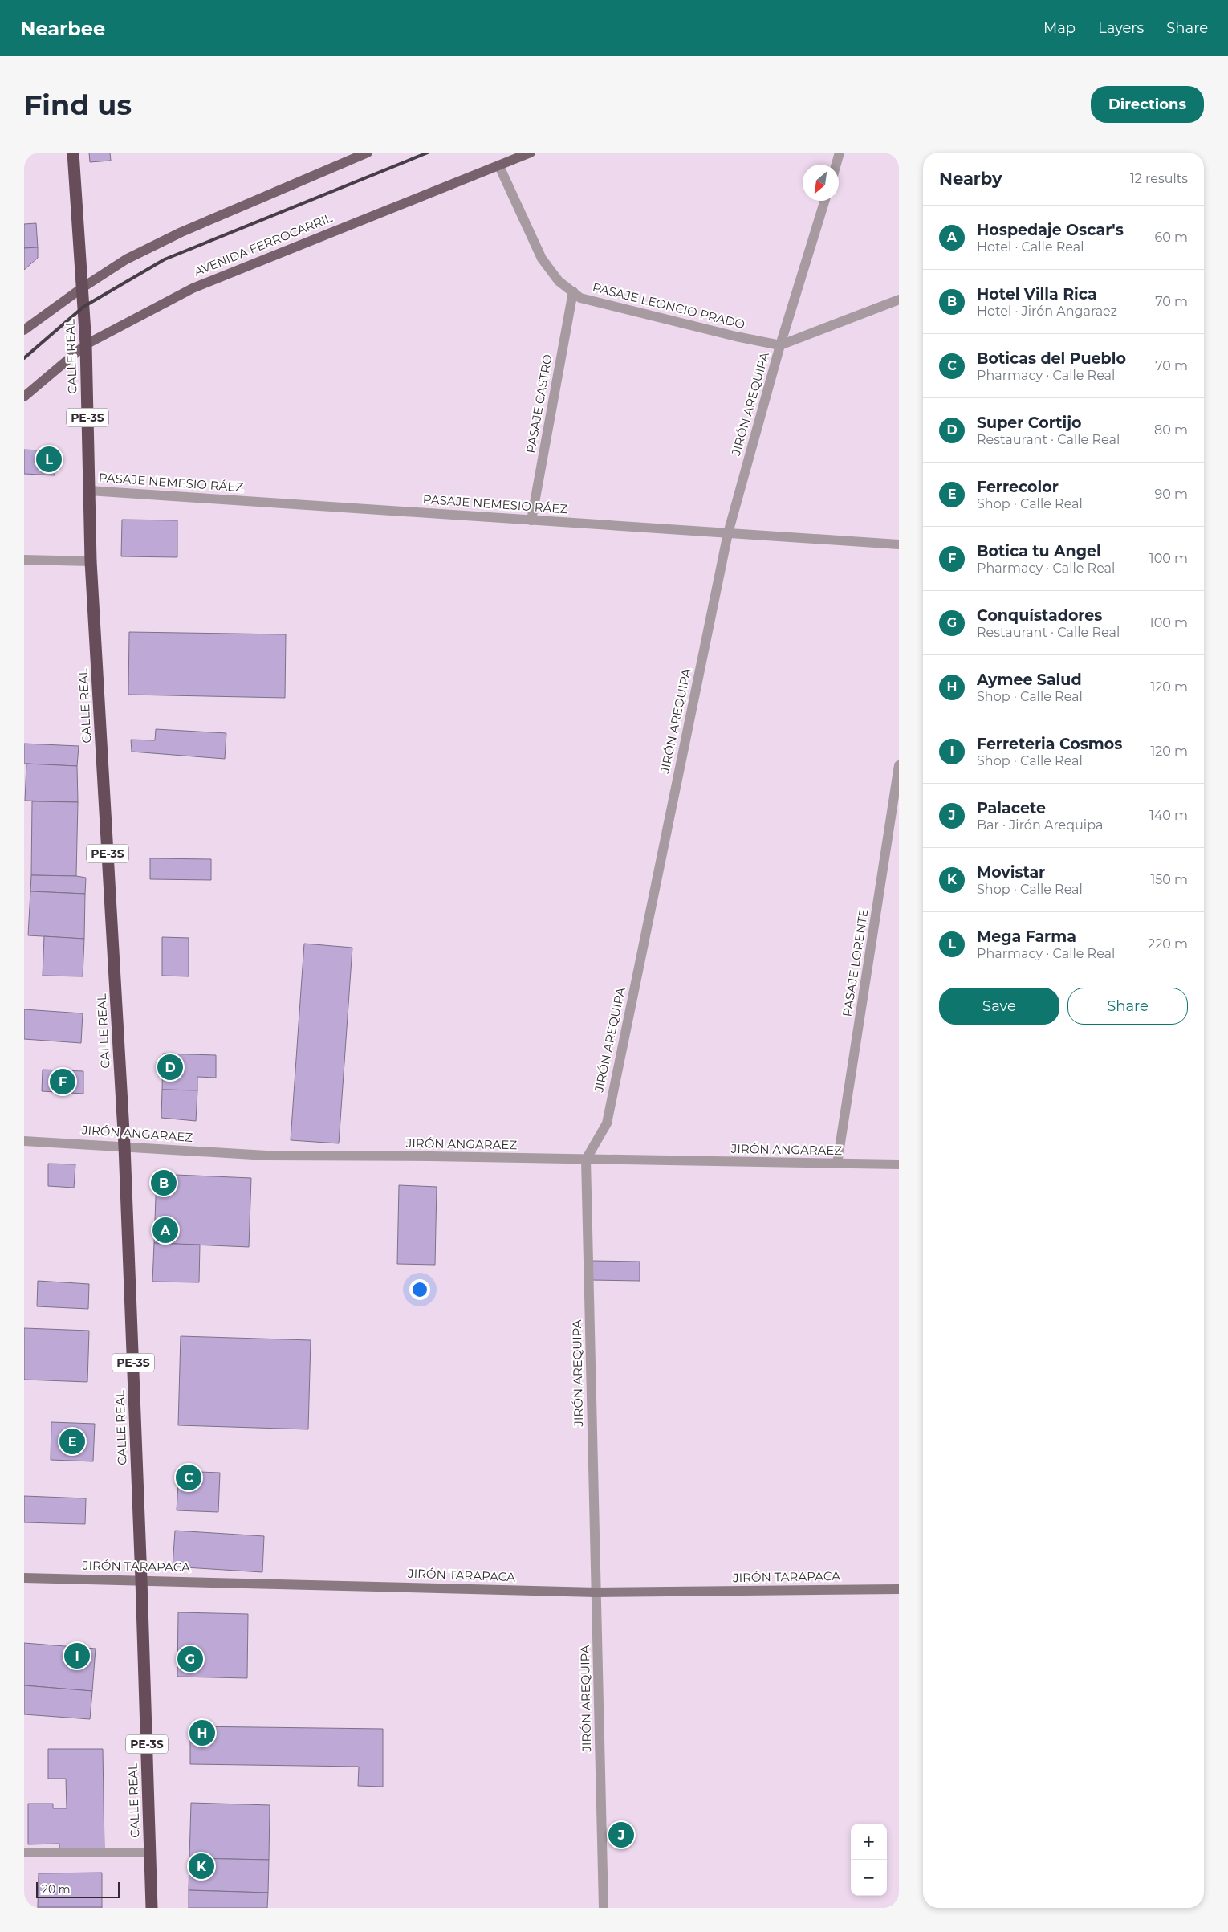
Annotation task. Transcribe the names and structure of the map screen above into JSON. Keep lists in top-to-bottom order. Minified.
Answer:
{"streets":{"highway":["CALLE REAL","PE-3S"],"main road":["AVENIDA FERROCARRIL"],"street":["PASAJE LEONCIO PRADO","PASAJE CASTRO","JIRÓN AREQUIPA","PASAJE NEMESIO RÁEZ","PASAJE LORENTE","JIRÓN ANGARAEZ","JIRÓN TARAPACA"]},"crossings":[["AVENIDA FERROCARRIL","PASAJE LEONCIO PRADO"],["AVENIDA FERROCARRIL","CALLE REAL"],["PASAJE LEONCIO PRADO","PASAJE CASTRO"],["PASAJE LEONCIO PRADO","JIRÓN AREQUIPA"],["CALLE REAL","PASAJE NEMESIO RÁEZ"],["CALLE REAL","JIRÓN ANGARAEZ"],["CALLE REAL","JIRÓN TARAPACA"],["PASAJE CASTRO","PASAJE NEMESIO RÁEZ"],["JIRÓN AREQUIPA","PASAJE NEMESIO RÁEZ"],["JIRÓN AREQUIPA","JIRÓN ANGARAEZ"],["JIRÓN AREQUIPA","JIRÓN TARAPACA"],["PASAJE LORENTE","JIRÓN ANGARAEZ"]],"scale_bar":"20 m","north":"bottom left","page":{"header":"Nearbee","nav":["Map","Layers","Share"],"buttons":["Directions",["Save","Share"]],"title":"Find us","heading":["Nearby","12 results"],"list":[{"mark":"A","name":"Hospedaje Oscar's","note":"Hotel · Calle Real","value":"60 m"},{"mark":"B","name":"Hotel Villa Rica","note":"Hotel · Jirón Angaraez","value":"70 m"},{"mark":"C","name":"Boticas del Pueblo","note":"Pharmacy · Calle Real","value":"70 m"},{"mark":"D","name":"Super Cortijo","note":"Restaurant · Calle Real","value":"80 m"},{"mark":"E","name":"Ferrecolor","note":"Shop · Calle Real","value":"90 m"},{"mark":"F","name":"Botica tu Angel","note":"Pharmacy · Calle Real","value":"100 m"},{"mark":"G","name":"Conquístadores","note":"Restaurant · Calle Real","value":"100 m"},{"mark":"H","name":"Aymee Salud","note":"Shop · Calle Real","value":"120 m"},{"mark":"I","name":"Ferreteria Cosmos","note":"Shop · Calle Real","value":"120 m"},{"mark":"J","name":"Palacete","note":"Bar · Jirón Arequipa","value":"140 m"},{"mark":"K","name":"Movistar","note":"Shop · Calle Real","value":"150 m"},{"mark":"L","name":"Mega Farma","note":"Pharmacy · Calle Real","value":"220 m"}],"pins":["L","D","F","B","A","E","C","I","G","H","J","K"],"map_buttons":["+","−"],"scale":"20 m"}}
